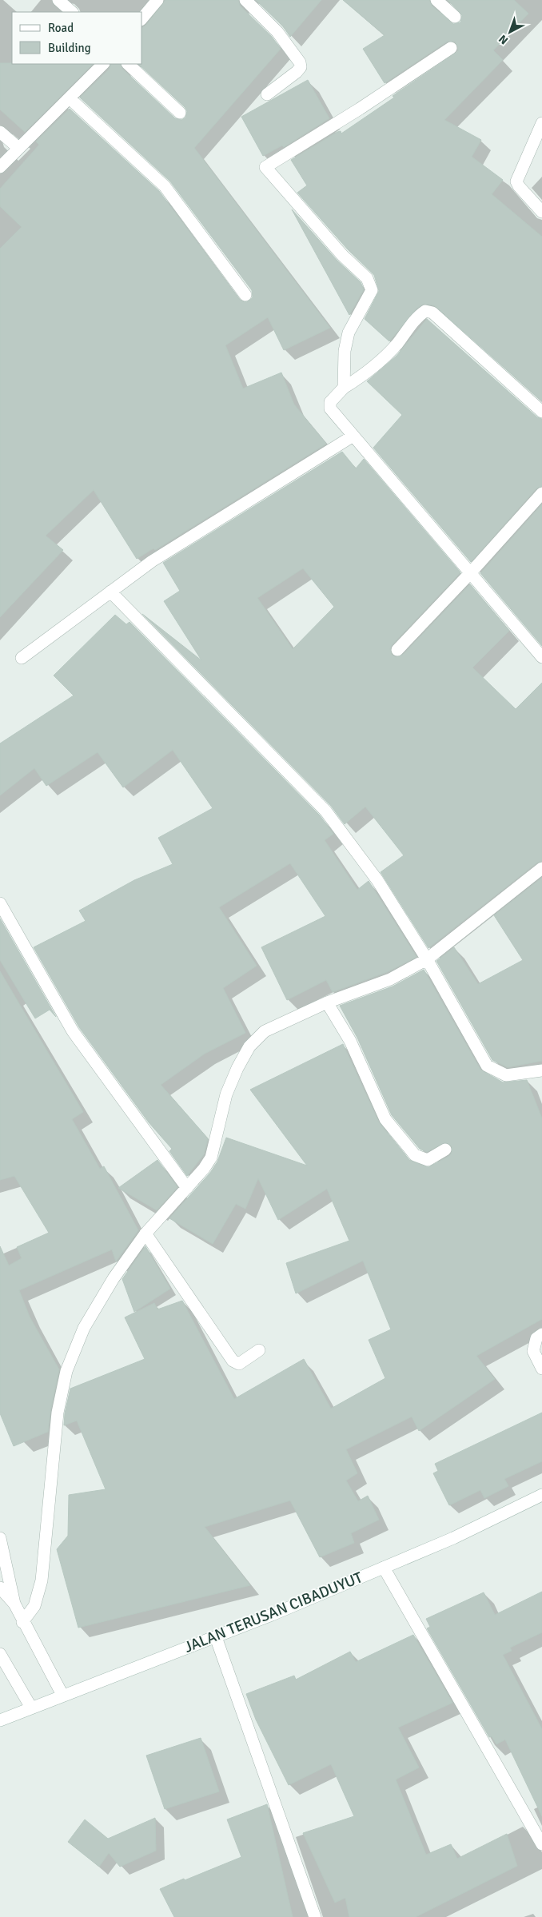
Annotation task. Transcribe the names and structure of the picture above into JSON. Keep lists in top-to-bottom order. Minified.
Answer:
{"streets":{"street":["JALAN TERUSAN CIBADUYUT"]},"legend":["Road","Building"],"north":"bottom left"}
